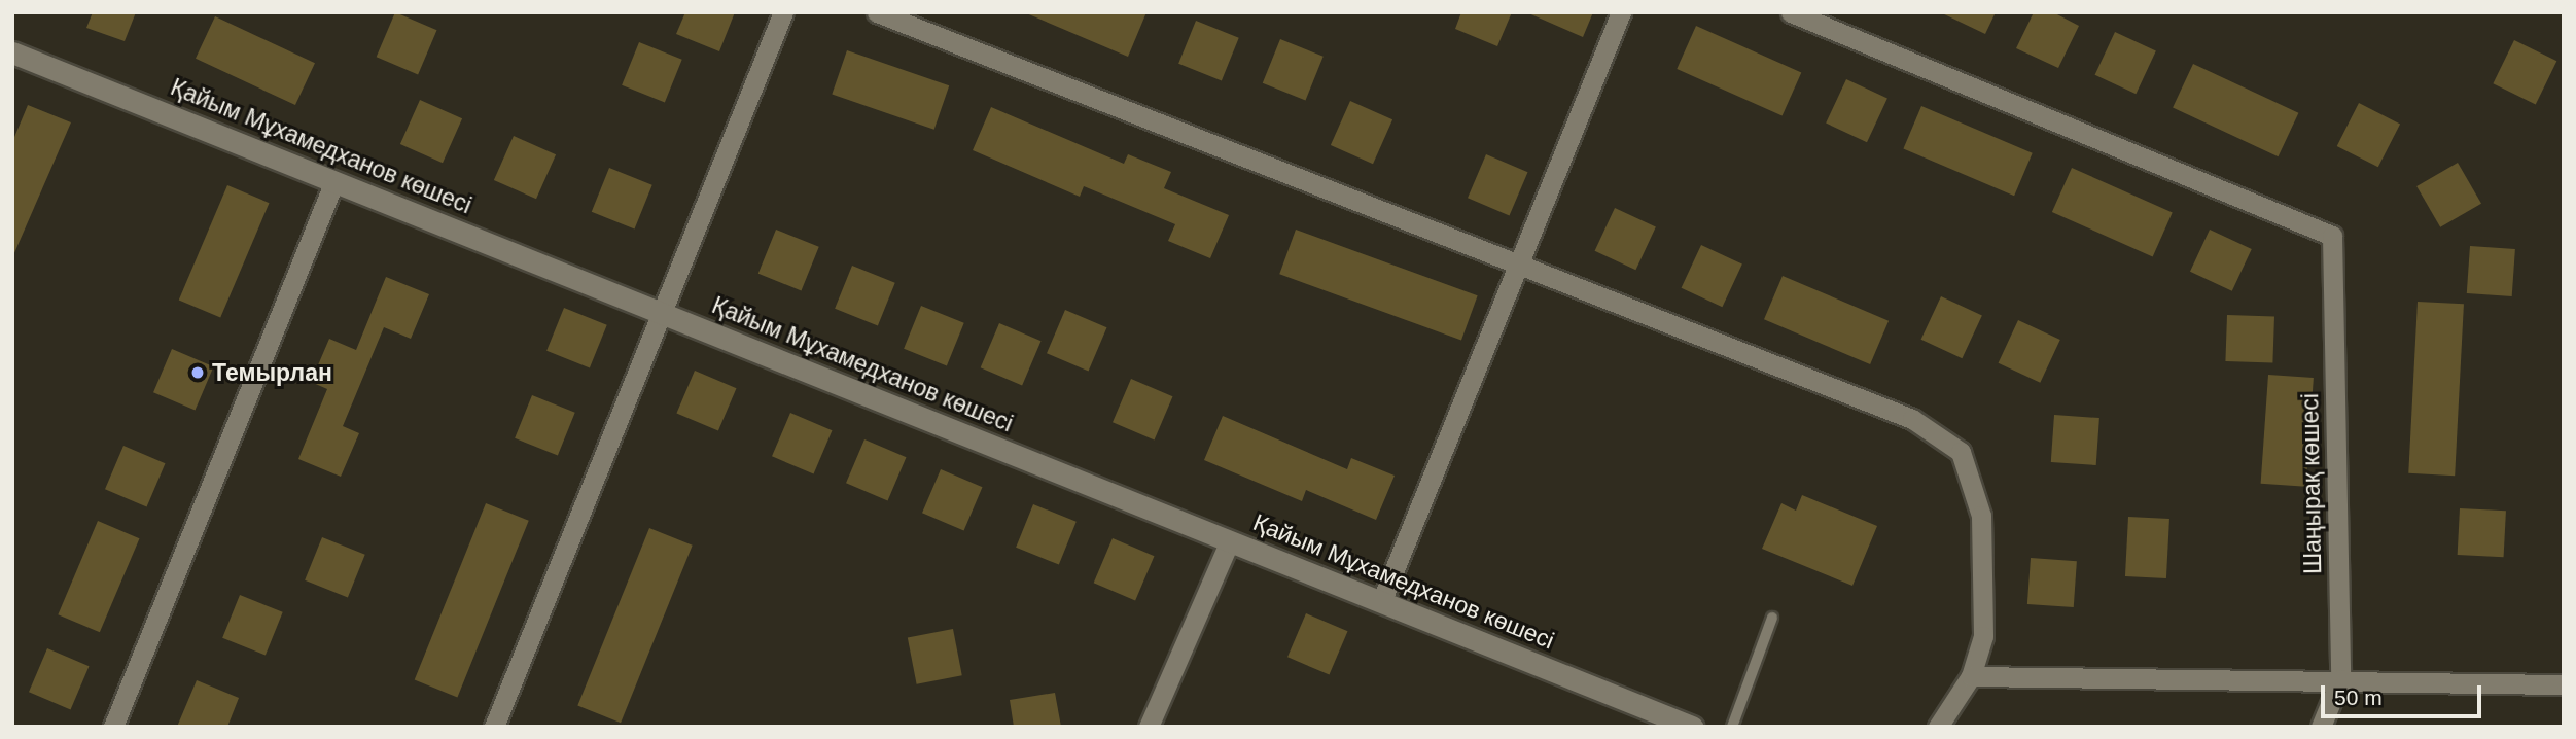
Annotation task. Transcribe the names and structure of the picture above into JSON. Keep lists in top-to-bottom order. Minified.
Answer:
{"streets":{"street":["Қайым Мұхамедханов көшесі","Шаңырақ көшесі"]},"places":["Темырлан"],"scale_bar":"50 m"}
